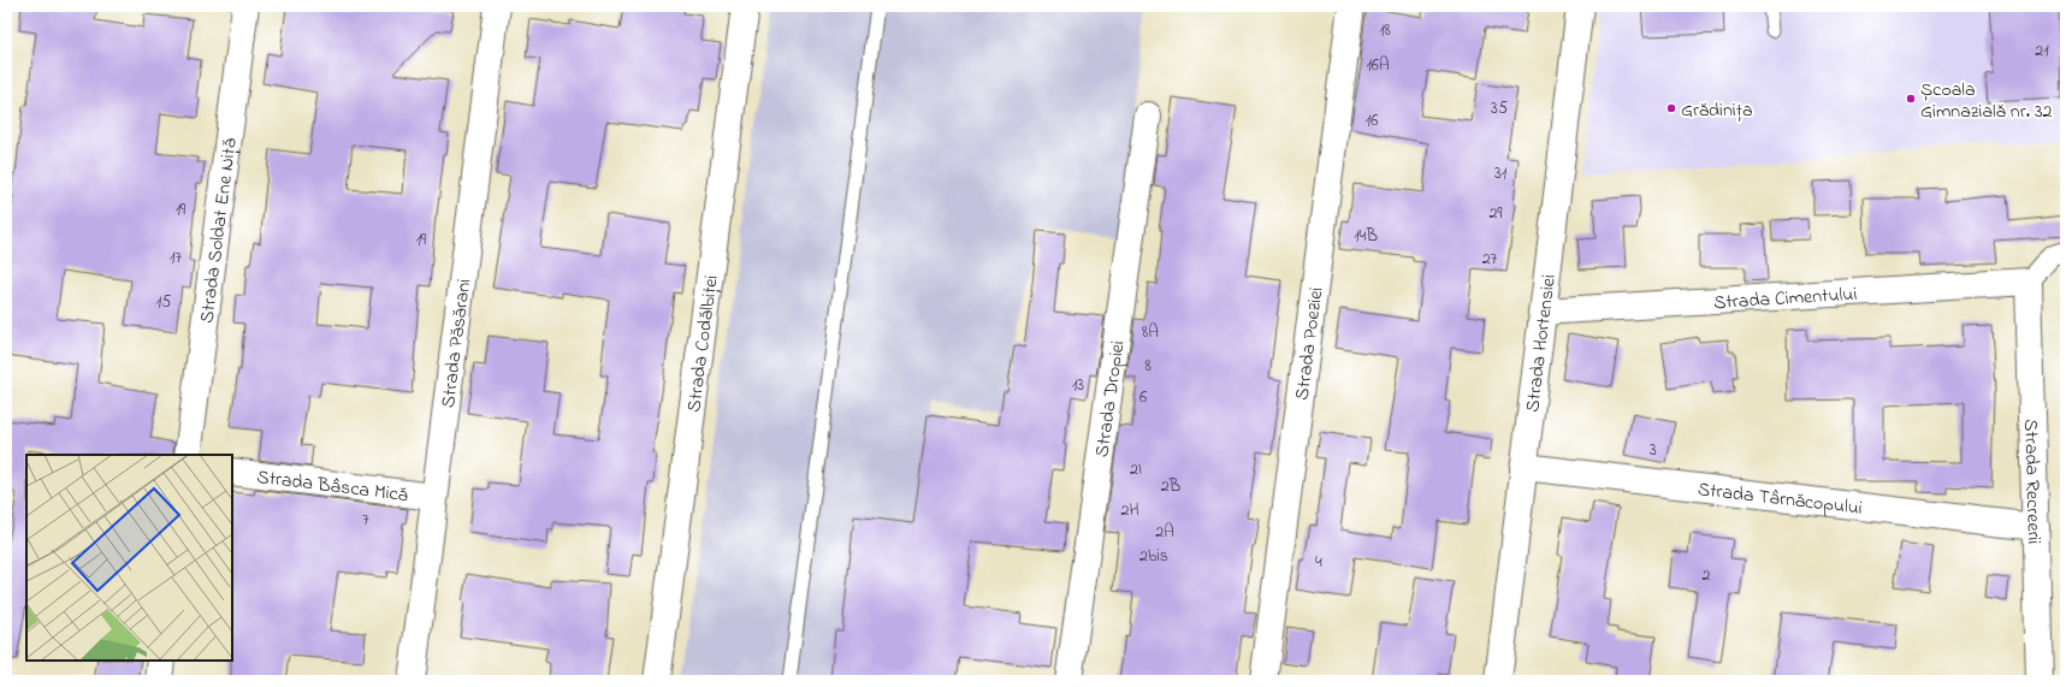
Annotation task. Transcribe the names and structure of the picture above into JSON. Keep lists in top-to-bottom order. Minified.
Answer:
{"streets":{"street":["Strada Soldat Ene Niță","Strada Cimentului","Strada Păsărani","Strada Hortensiei","Strada Codălbiței","Strada Poeziei","Strada Dropiei","Strada Recreerii","Strada Bâsca Mică","Strada Târnăcopului"]},"crossings":[["Strada Cimentului","Strada Hortensiei"],["Strada Cimentului","Strada Recreerii"],["Strada Păsărani","Strada Bâsca Mică"],["Strada Hortensiei","Strada Târnăcopului"],["Strada Recreerii","Strada Târnăcopului"]],"places":["Școala Gimnazială nr. 32","Grădinița"],"house_numbers":["18","21","16A","35","16","31","19","29","14B","19","17","27","15","8A","8","13","6","3","2I","2B","2H","7","2A","2bis","4","2"]}
